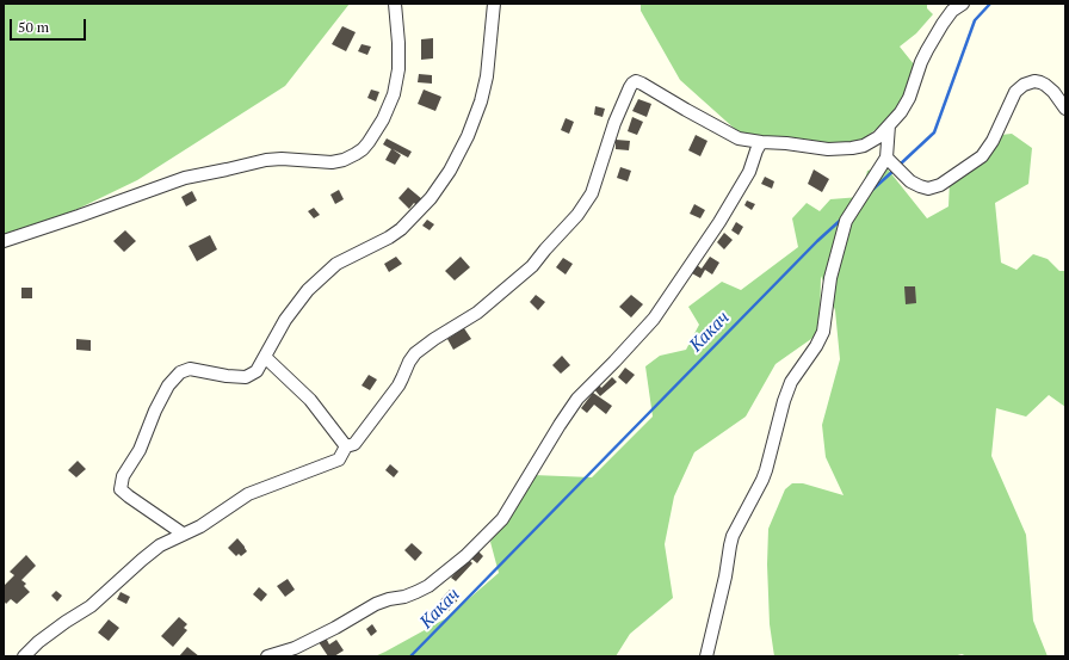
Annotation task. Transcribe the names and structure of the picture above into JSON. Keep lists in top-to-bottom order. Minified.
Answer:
{"water":["Какач"],"scale_bar":"50 m"}
